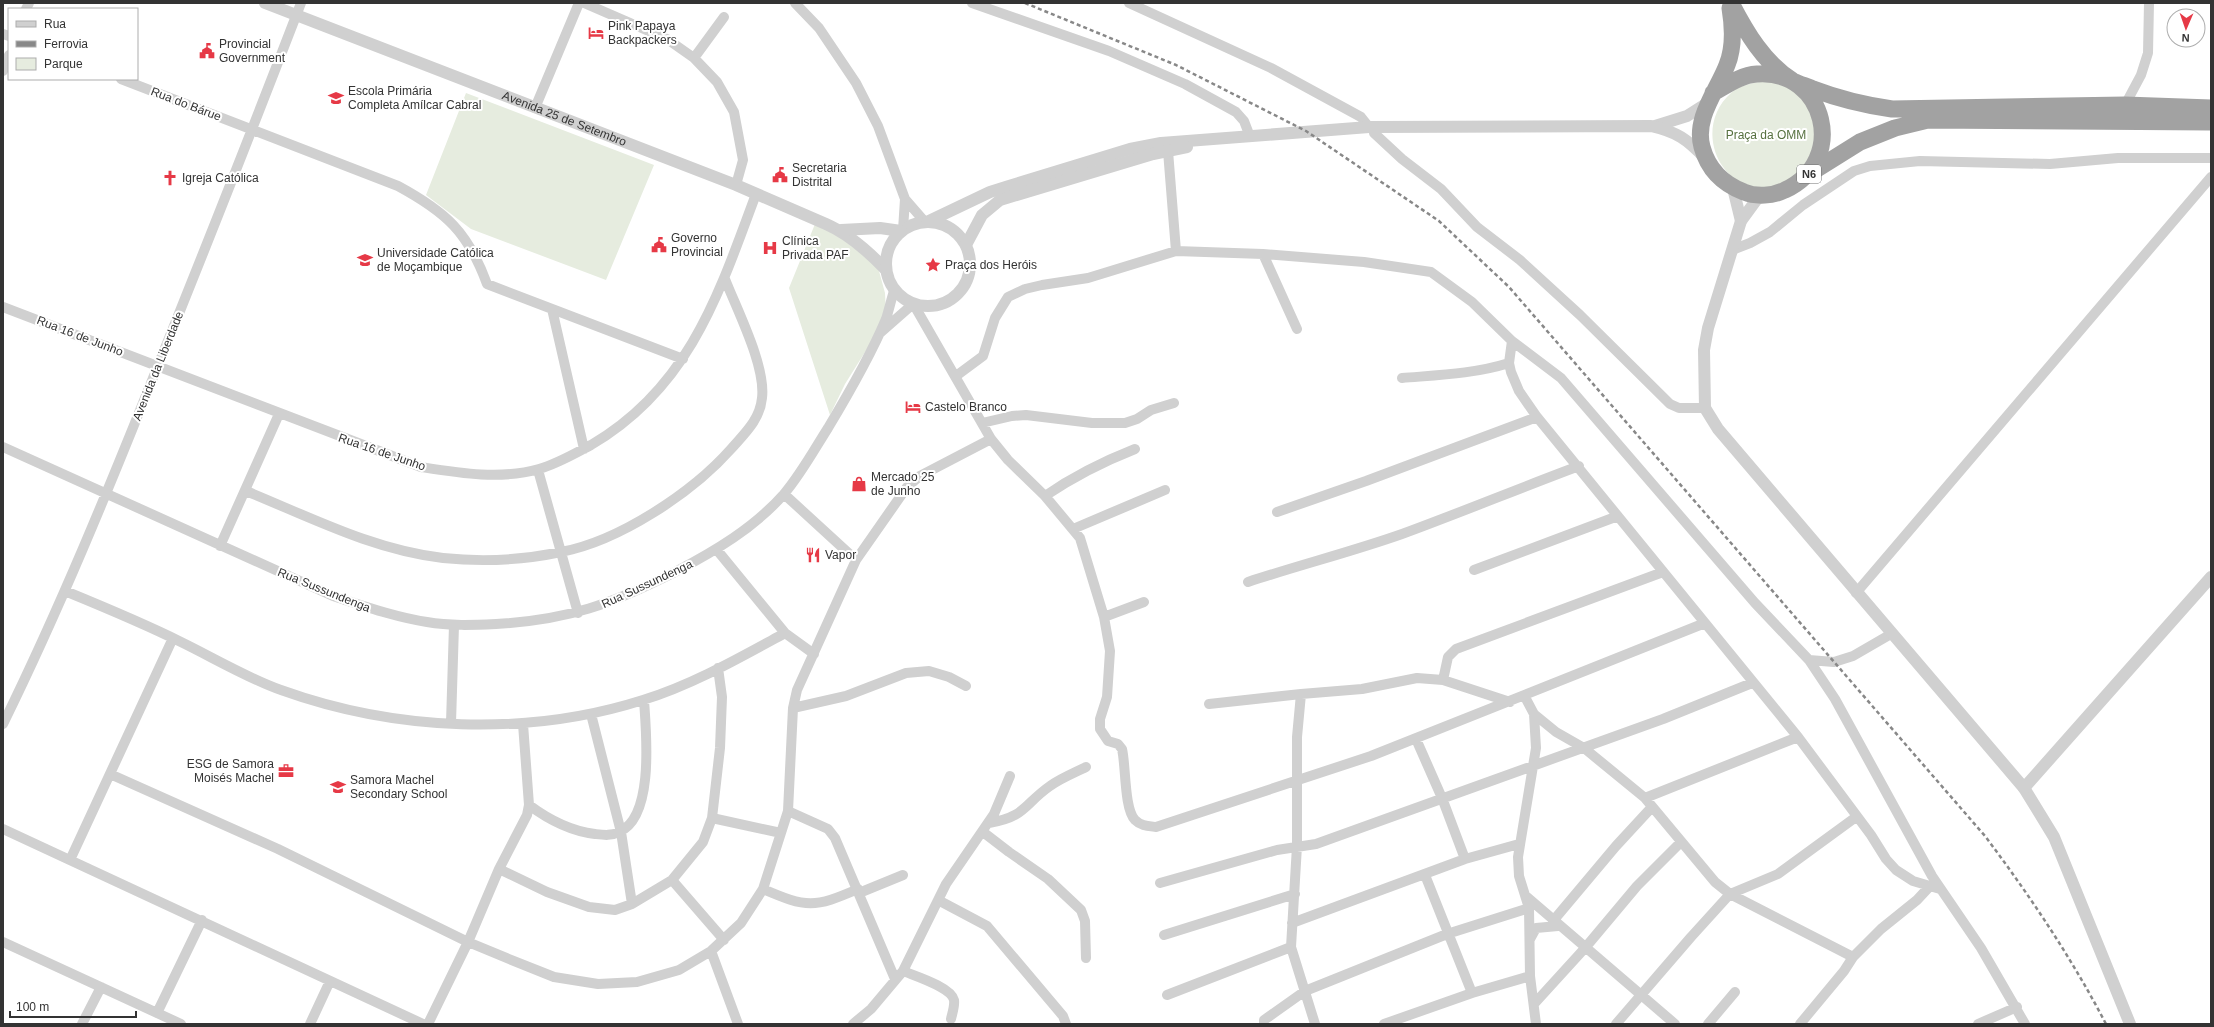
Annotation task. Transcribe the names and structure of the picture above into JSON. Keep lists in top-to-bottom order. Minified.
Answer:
{"streets":{"highway":["N6"],"street":["Rua do Bárue","Avenida 25 de Setembro","Rua 16 de Junho","Avenida da Liberdade","Rua Sussundenga"]},"crossings":[["Rua do Bárue","Avenida da Liberdade"],["Avenida 25 de Setembro","Rua 16 de Junho"],["Avenida 25 de Setembro","Avenida da Liberdade"],["Avenida 25 de Setembro","Rua Sussundenga"],["Rua 16 de Junho","Avenida da Liberdade"],["Avenida da Liberdade","Rua Sussundenga"]],"parks":["Praça da OMM"],"places":{"hotel":["Pink Papaya Backpackers","Castelo Branco"],"public building":["Provincial Government","Secretaria Distrital","Governo Provincial"],"school or university":["Escola Primária Completa Amílcar Cabral","Universidade Católica de Moçambique","Samora Machel Secondary School"],"church":["Igreja Católica"],"hospital":["Clínica Privada PAF"],"place":["Praça dos Heróis"],"shop":["Mercado 25 de Junho"],"restaurant":["Vapor"],"office":["ESG de Samora Moisés Machel"]},"legend":["Rua","Ferrovia","Parque"],"scale_bar":"100 m","north":"bottom"}
